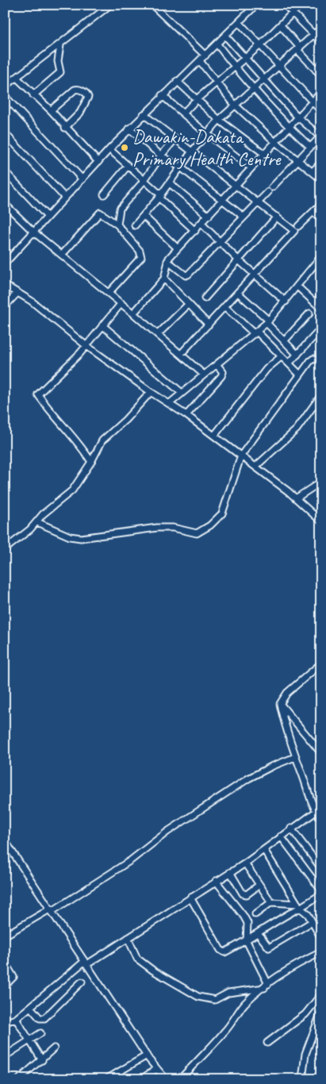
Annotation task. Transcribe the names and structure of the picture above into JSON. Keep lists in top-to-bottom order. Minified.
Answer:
{"places":["Dawakin-Dakata Primary Health Centre"]}
